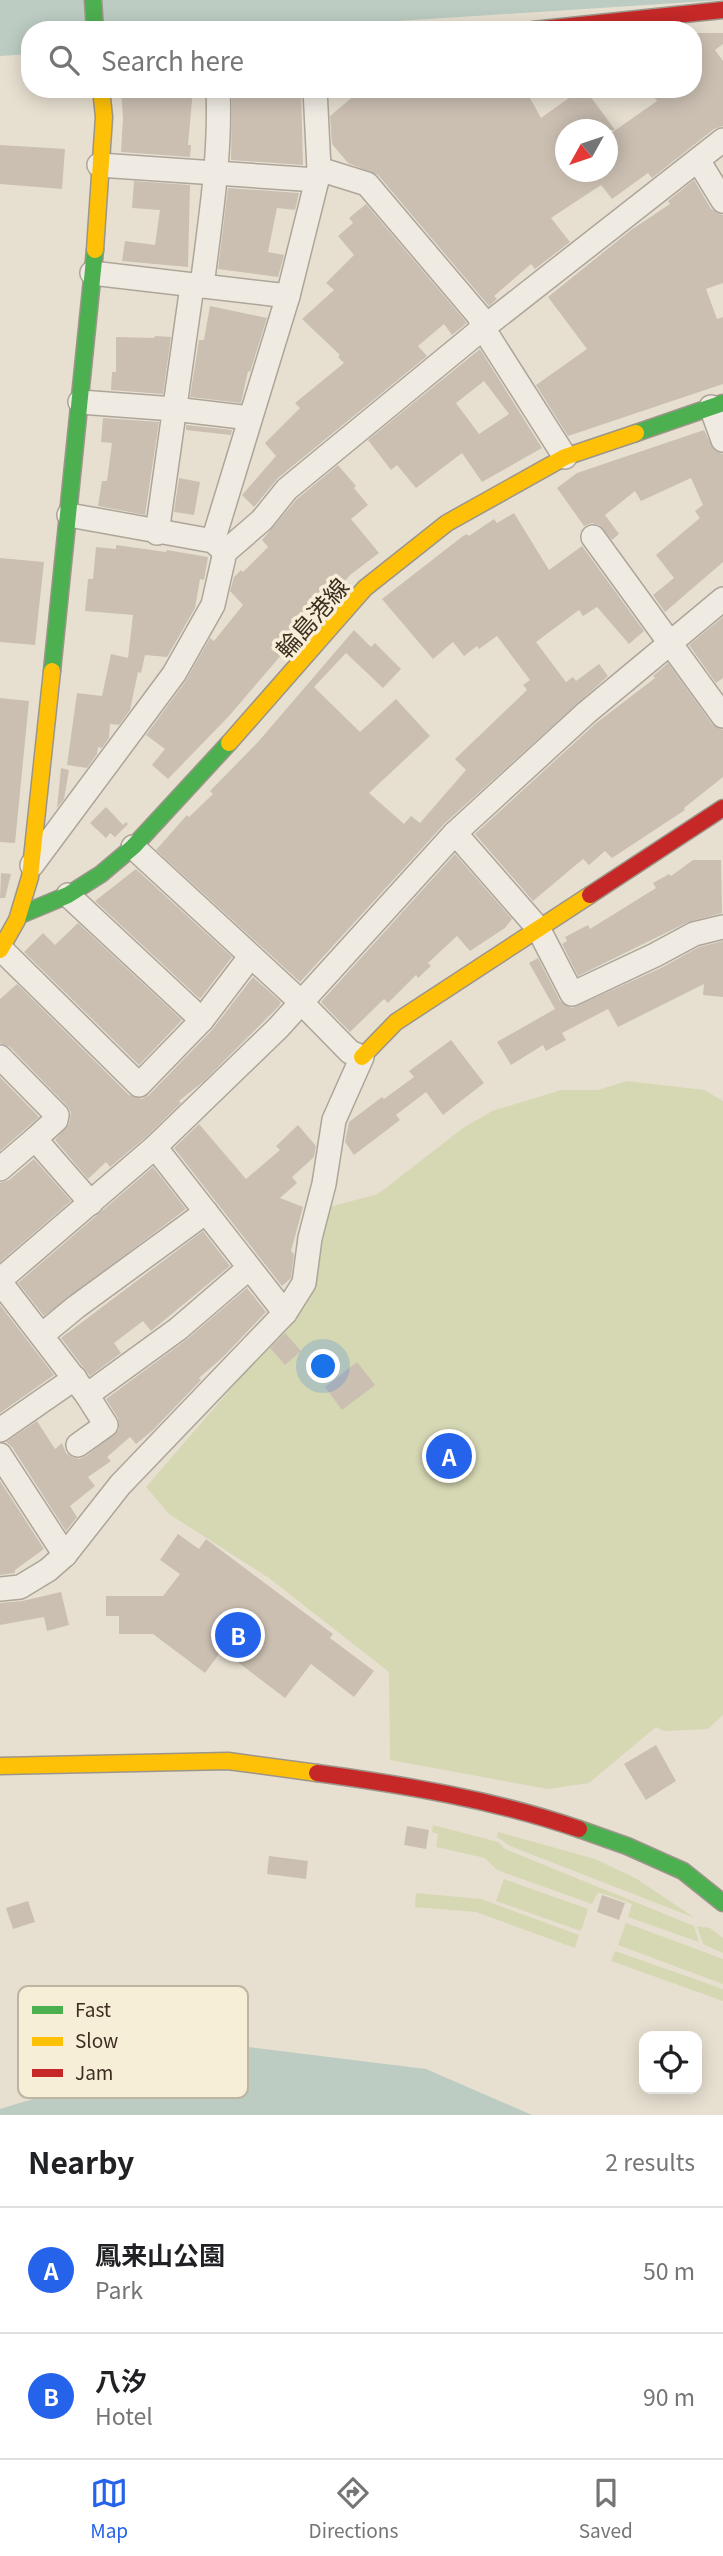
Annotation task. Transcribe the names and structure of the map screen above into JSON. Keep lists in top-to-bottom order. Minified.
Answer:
{"streets":{"street":["輪島港線"]},"legend":["Fast","Slow","Jam"],"north":"bottom left","page":{"search":"Search here","pins":["A","B"],"heading":["Nearby","2 results"],"list":[{"mark":"A","name":"鳳来山公園","note":"Park","value":"50 m"},{"mark":"B","name":"八汐","note":"Hotel","value":"90 m"}],"nav":["Map","Directions","Saved"]}}
